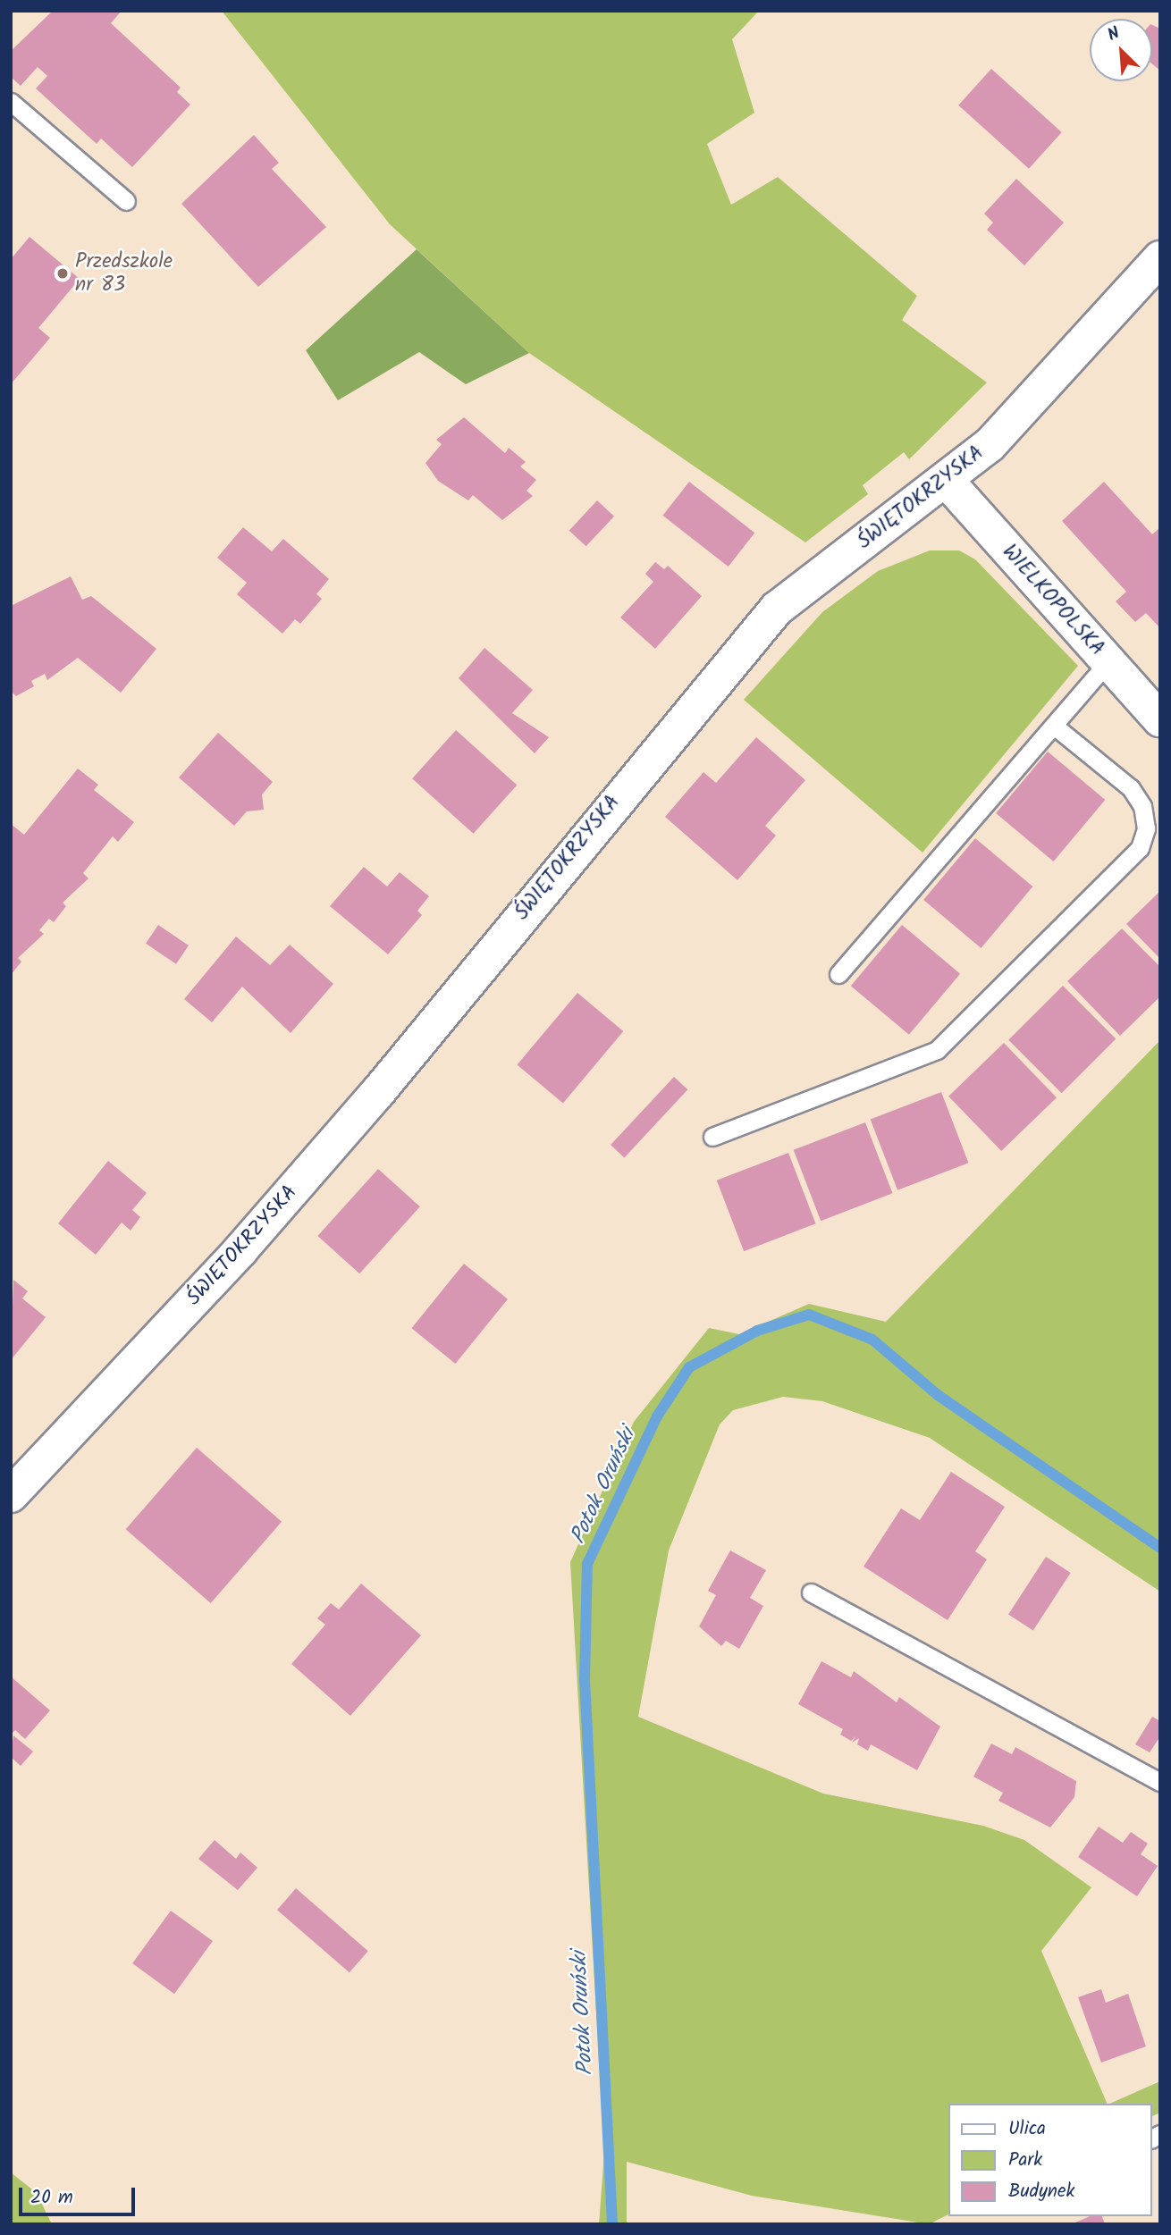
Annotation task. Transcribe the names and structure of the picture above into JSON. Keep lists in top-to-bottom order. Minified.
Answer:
{"streets":{"main road":["ŚWIĘTOKRZYSKA","WIELKOPOLSKA"]},"crossings":[["ŚWIĘTOKRZYSKA","WIELKOPOLSKA"]],"water":["Potok Oruński"],"places":["Przedszkole nr 83"],"legend":["Ulica","Park","Budynek"],"scale_bar":"20 m","north":"top left"}
